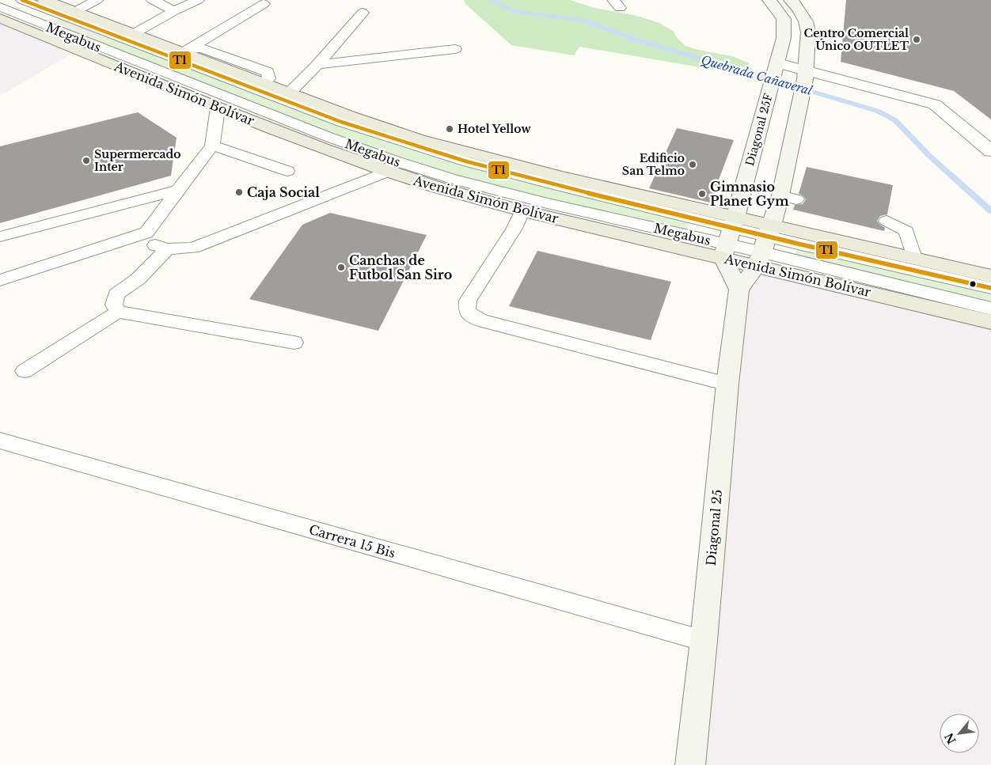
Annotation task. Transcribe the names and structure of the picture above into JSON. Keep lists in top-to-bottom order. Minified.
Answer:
{"streets":{"main road":["Avenida Simón Bolívar"],"street":["Diagonal 25F","Diagonal 25"],"lane":["Megabus","Carrera 15 Bis"]},"crossings":[["Megabus","Avenida Simón Bolívar"],["Megabus","Diagonal 25F"],["Avenida Simón Bolívar","Diagonal 25F"],["Avenida Simón Bolívar","Diagonal 25"],["Diagonal 25","Carrera 15 Bis"]],"water":["Quebrada Cañaveral"],"places":["Centro Comercial Único OUTLET","Hotel Yellow","Supermercado Inter","Edificio San Telmo","Caja Social","Gimnasio Planet Gym","Canchas de Futbol San Siro"],"lines":["transit line T1"],"north":"bottom left"}
